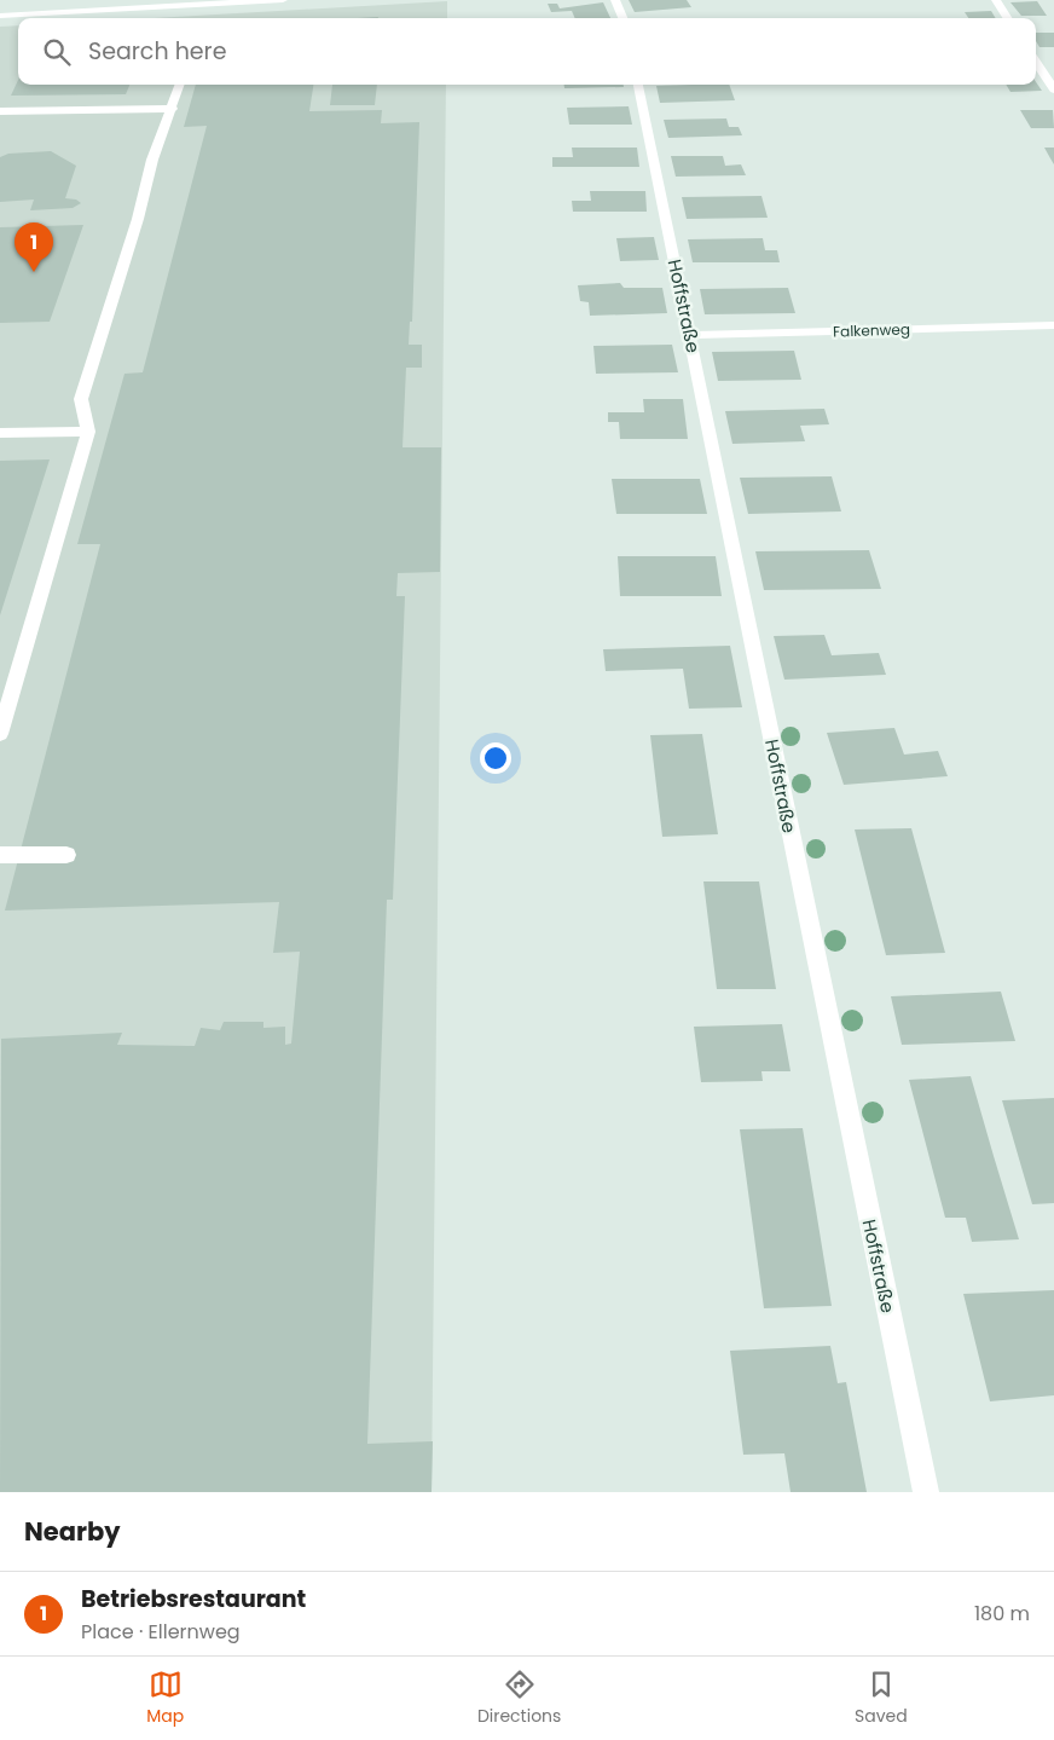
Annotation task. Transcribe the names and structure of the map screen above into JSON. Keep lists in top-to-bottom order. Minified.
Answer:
{"streets":{"street":["Hoffstraße","Falkenweg"]},"crossings":[["Hoffstraße","Falkenweg"]],"page":{"search":"Search here","pins":"1","heading":"Nearby","list":[{"mark":"1","name":"Betriebsrestaurant","note":"Place · Ellernweg","value":"180 m"}],"nav":["Map","Directions","Saved"]}}
